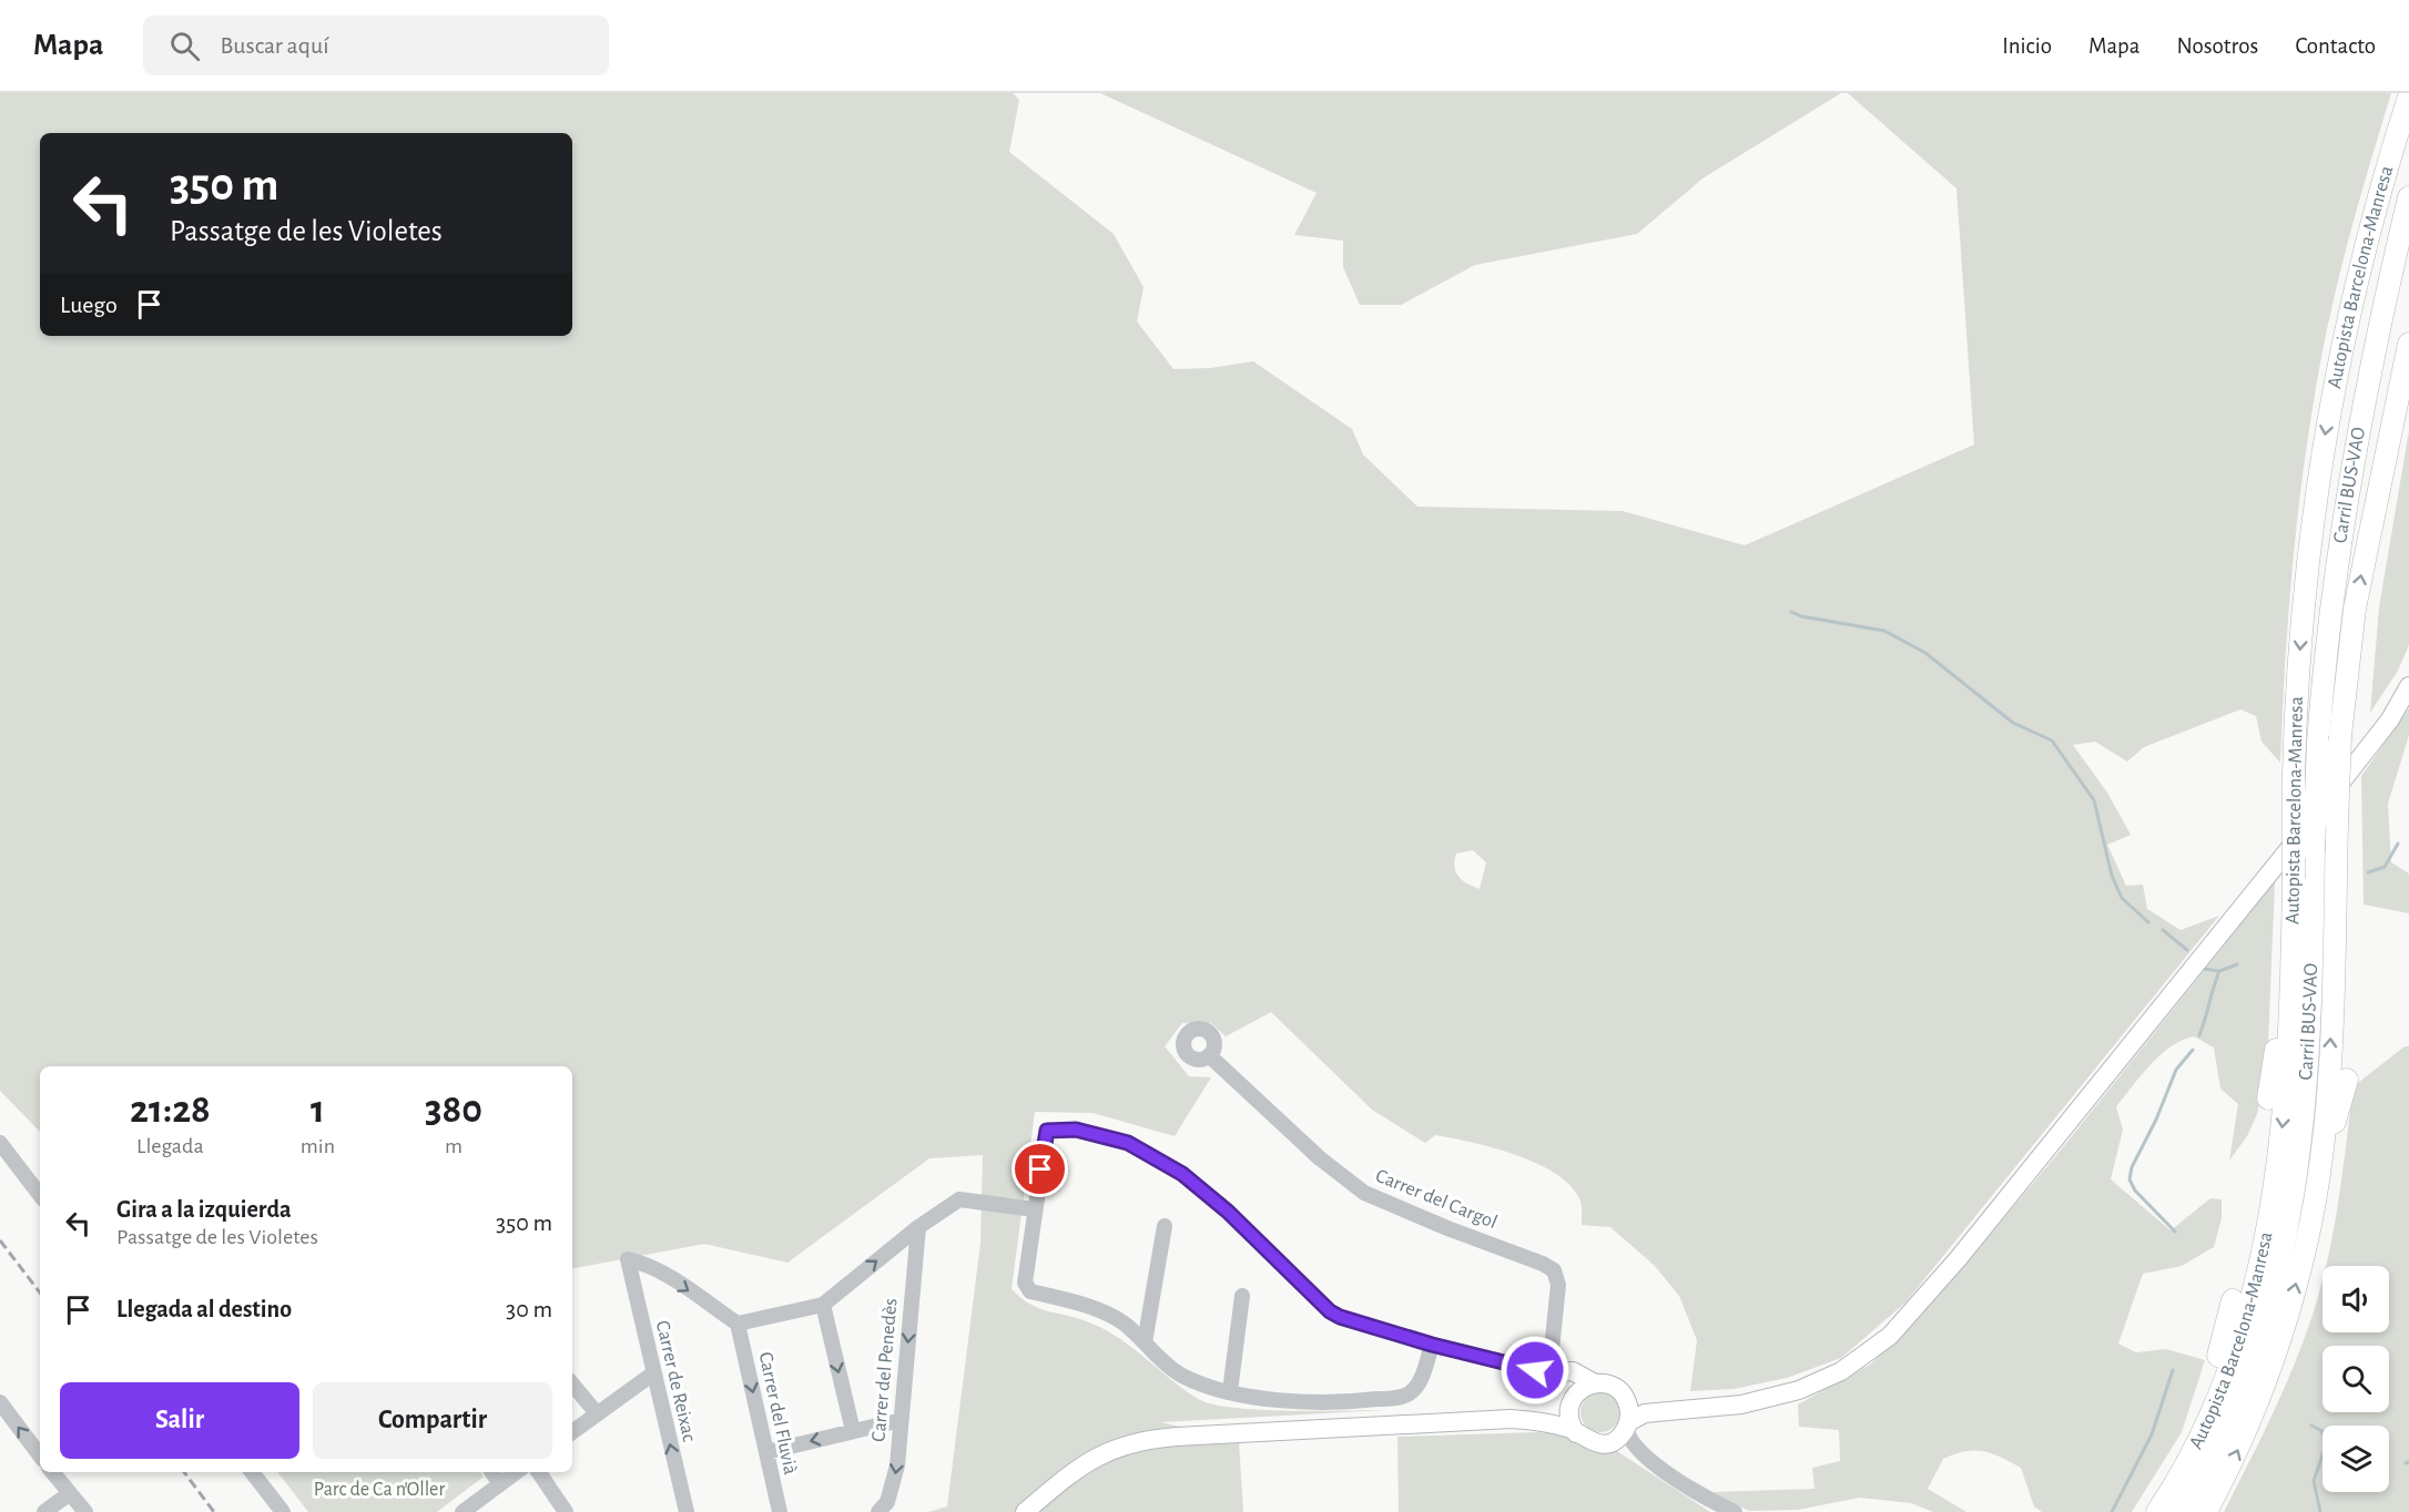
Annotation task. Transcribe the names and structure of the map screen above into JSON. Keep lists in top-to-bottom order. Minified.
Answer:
{"streets":{"highway":["Autopista Barcelona-Manresa","Carril BUS-VAO"],"street":["Carrer del Cargol","Carrer del Penedès","Carrer de Reixac","Carrer del Fluvià"]},"crossings":[["Carrer de Reixac","Carrer del Fluvià"]],"parks":["Parc de Ca n'Oller"],"page":{"header":"Mapa","search":"Buscar aquí","nav":["Inicio","Mapa","Nosotros","Contacto"],"turn":["350 m","Passatge de les Violetes"],"then":"Luego","eta":["21:28","Llegada","1","min","380","m"],"list":[{"name":"Gira a la izquierda","note":"Passatge de les Violetes","value":"350 m"},{"name":"Llegada al destino","value":"30 m"}],"buttons":["Salir","Compartir"]}}
